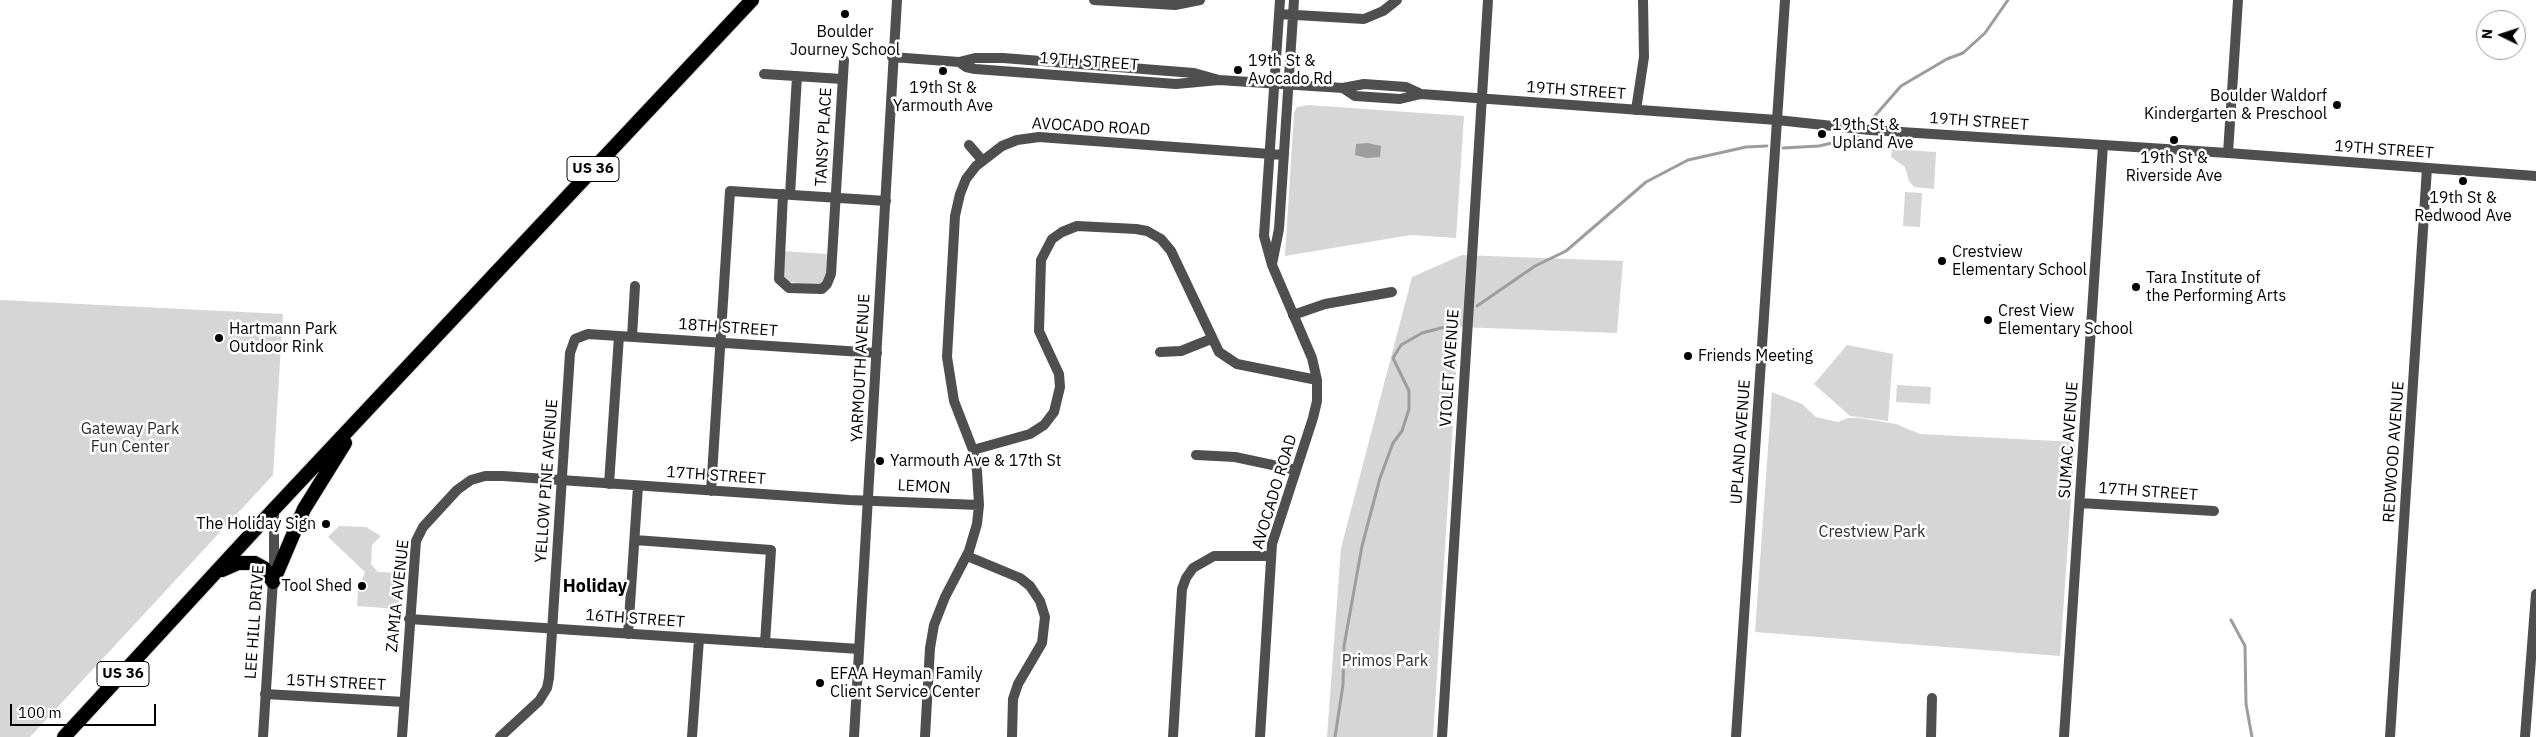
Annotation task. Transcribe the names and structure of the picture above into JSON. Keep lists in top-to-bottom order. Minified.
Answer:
{"streets":{"highway":["US 36"],"street":["19TH STREET","AVOCADO ROAD","TANSY PLACE","18TH STREET","YARMOUTH AVENUE","VIOLET AVENUE","SUMAC AVENUE","UPLAND AVENUE","REDWOOD AVENUE","17TH STREET","YELLOW PINE AVENUE","LEMON","ZAMIA AVENUE","16TH STREET","LEE HILL DRIVE","15TH STREET"]},"crossings":[["19TH STREET","AVOCADO ROAD"],["19TH STREET","YARMOUTH AVENUE"],["19TH STREET","VIOLET AVENUE"],["19TH STREET","SUMAC AVENUE"],["19TH STREET","UPLAND AVENUE"],["19TH STREET","REDWOOD AVENUE"],["AVOCADO ROAD","LEMON"],["US 36","LEE HILL DRIVE"],["18TH STREET","YARMOUTH AVENUE"],["18TH STREET","YELLOW PINE AVENUE"],["YARMOUTH AVENUE","17TH STREET"],["YARMOUTH AVENUE","LEMON"],["YARMOUTH AVENUE","16TH STREET"],["SUMAC AVENUE","17TH STREET"],["17TH STREET","YELLOW PINE AVENUE"],["17TH STREET","LEMON"],["17TH STREET","ZAMIA AVENUE"],["YELLOW PINE AVENUE","ZAMIA AVENUE"],["YELLOW PINE AVENUE","16TH STREET"],["ZAMIA AVENUE","16TH STREET"],["ZAMIA AVENUE","15TH STREET"],["LEE HILL DRIVE","15TH STREET"]],"districts":["Holiday"],"parks":["Gateway Park Fun Center","Crestview Park","Primos Park"],"places":["Boulder Journey School","19th St & Avocado Rd","19th St & Yarmouth Ave","Boulder Waldorf Kindergarten & Preschool","19th St & Upland Ave","19th St & Riverside Ave","19th St & Redwood Ave","Crestview Elementary School","Tara Institute of the Performing Arts","Crest View Elementary School","Hartmann Park Outdoor Rink","Friends Meeting","Yarmouth Ave & 17th St","The Holiday Sign","Tool Shed","EFAA Heyman Family Client Service Center"],"scale_bar":"100 m","north":"left"}
